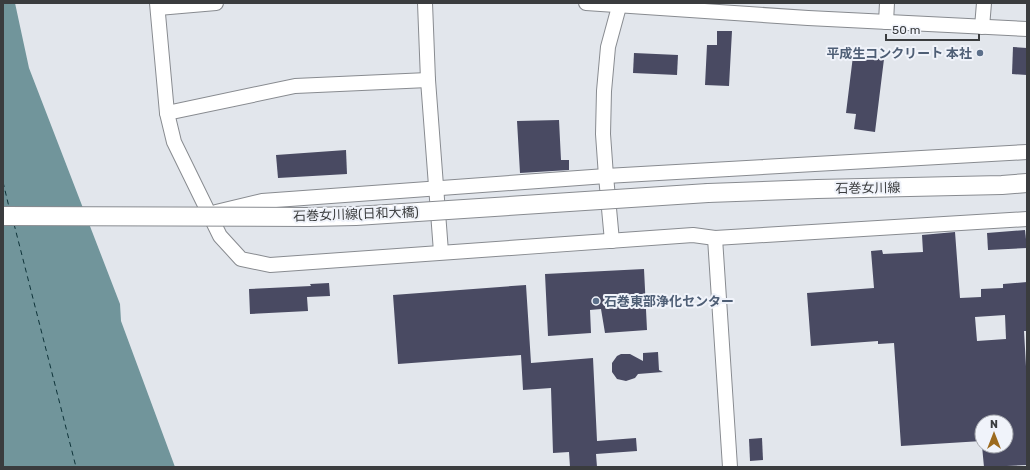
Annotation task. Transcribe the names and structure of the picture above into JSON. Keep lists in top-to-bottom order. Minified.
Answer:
{"streets":{"main road":["石巻女川線","石巻女川線(日和大橋)"]},"crossings":[["石巻女川線","石巻女川線(日和大橋)"]],"places":["平成生コンクリート 本社","石巻東部浄化センター"],"scale_bar":"50 m","north":"top"}
